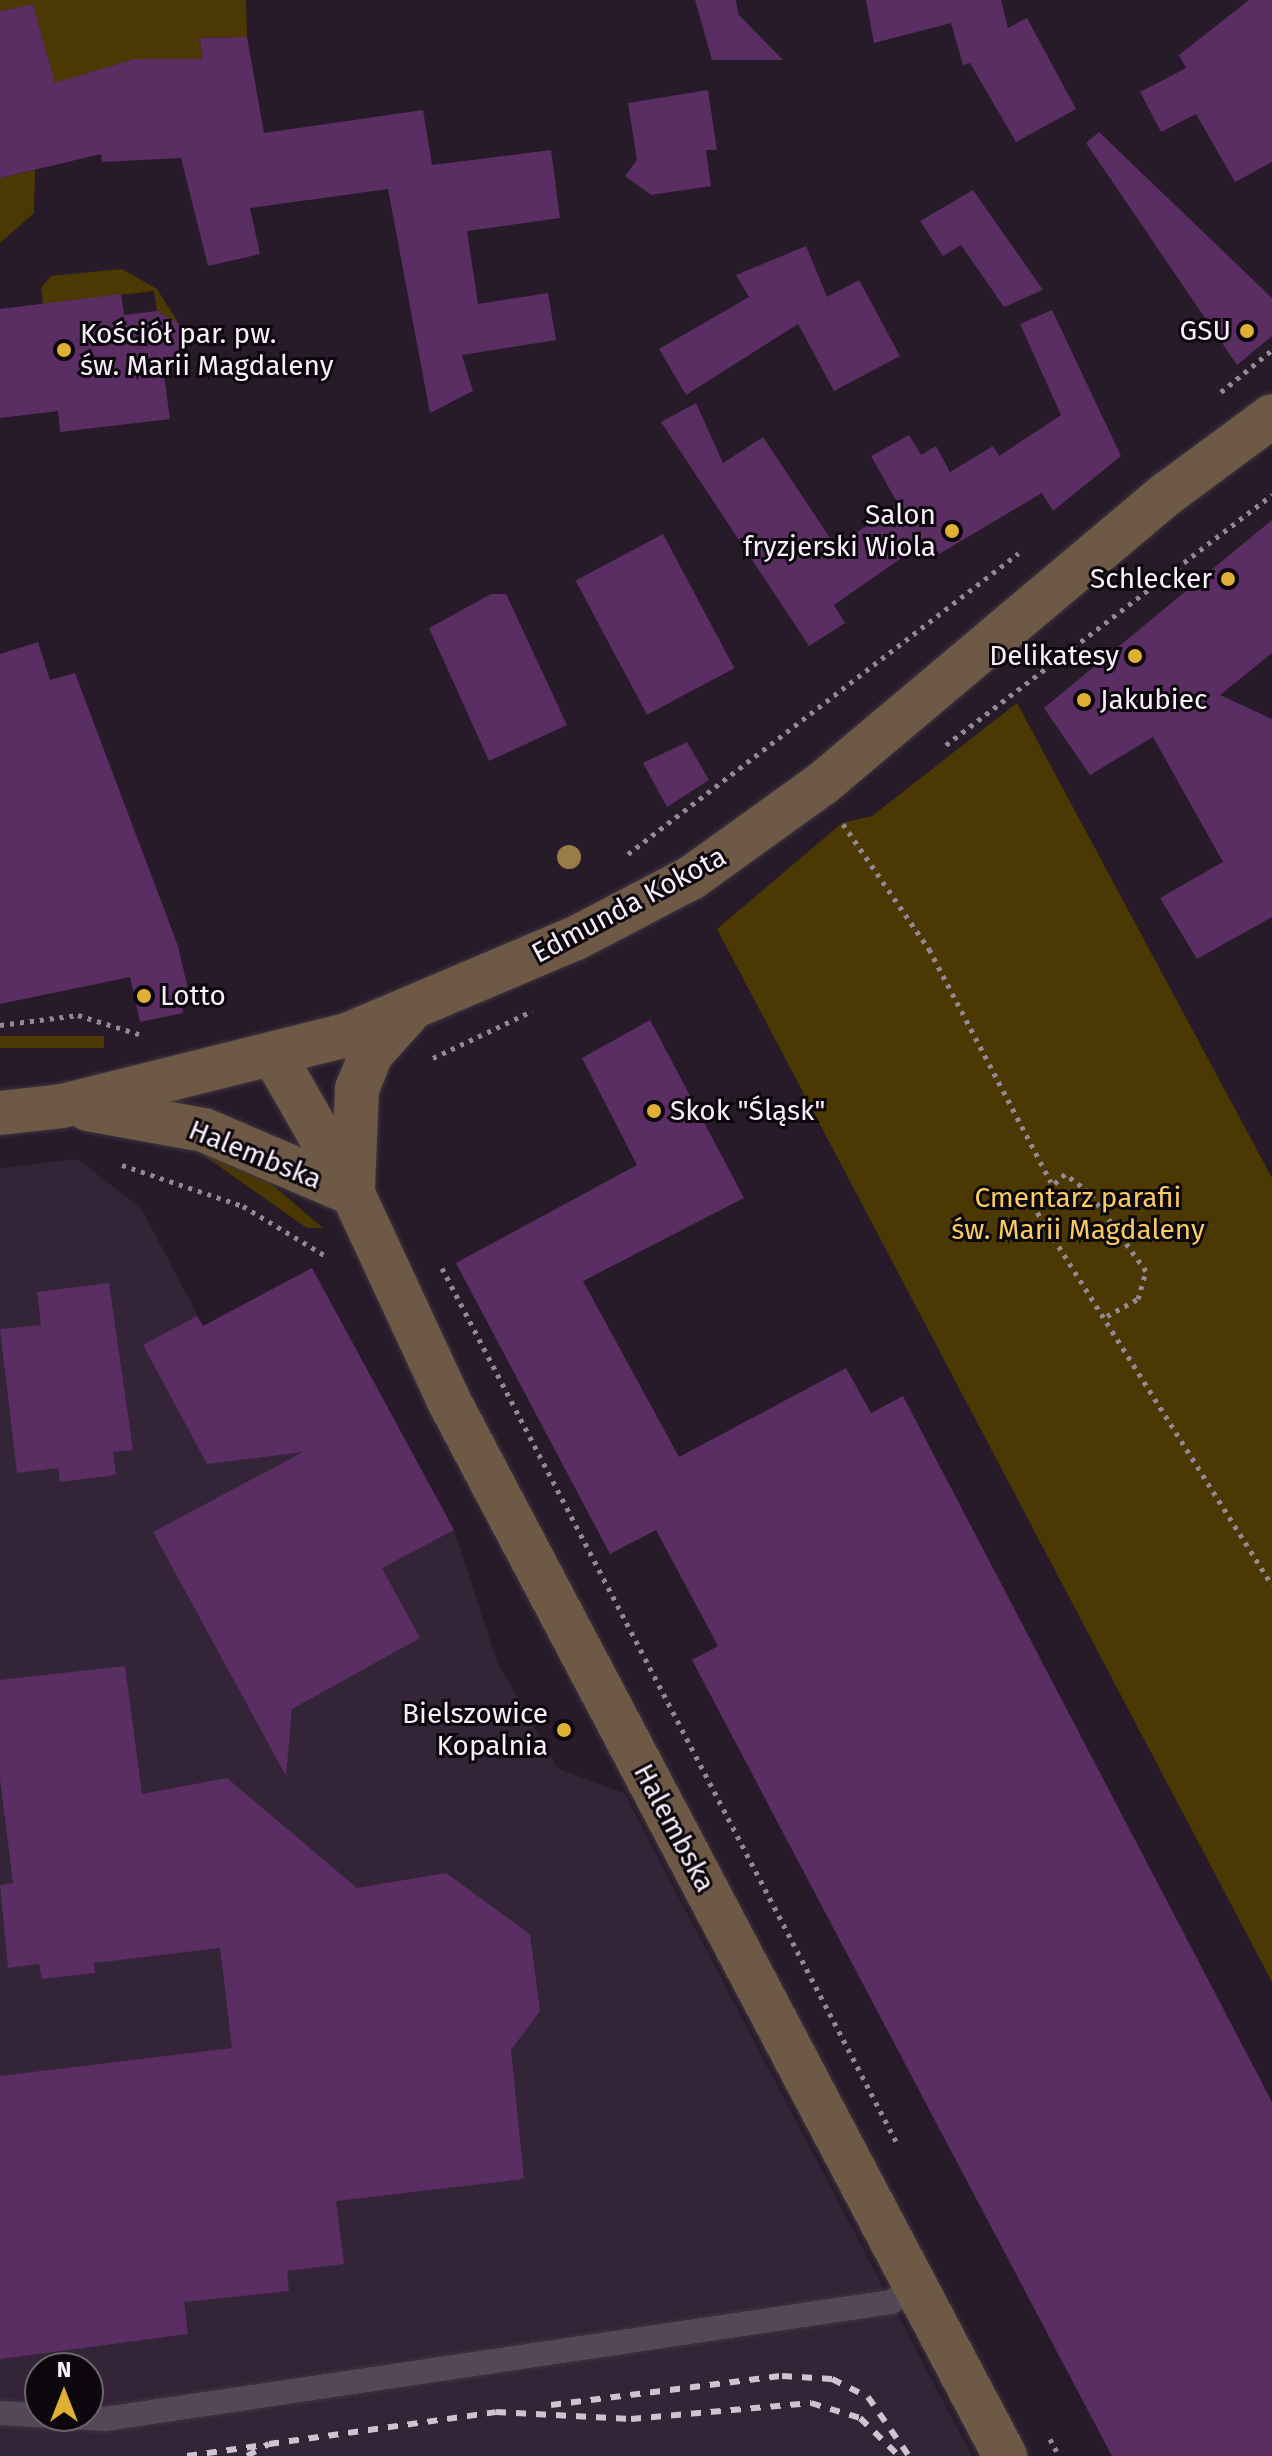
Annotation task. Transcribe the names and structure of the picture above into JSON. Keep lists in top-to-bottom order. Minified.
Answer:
{"streets":{"street":["Edmunda Kokota","Halembska"]},"crossings":[["Edmunda Kokota","Halembska"]],"parks":["Cmentarz parafii św. Marii Magdaleny"],"places":["GSU","Kościół par. pw. św. Marii Magdaleny","Salon fryzjerski Wiola","Schlecker","Delikatesy","Jakubiec","Lotto","Skok \"Śląsk\"","Bielszowice Kopalnia"],"north":"top"}
